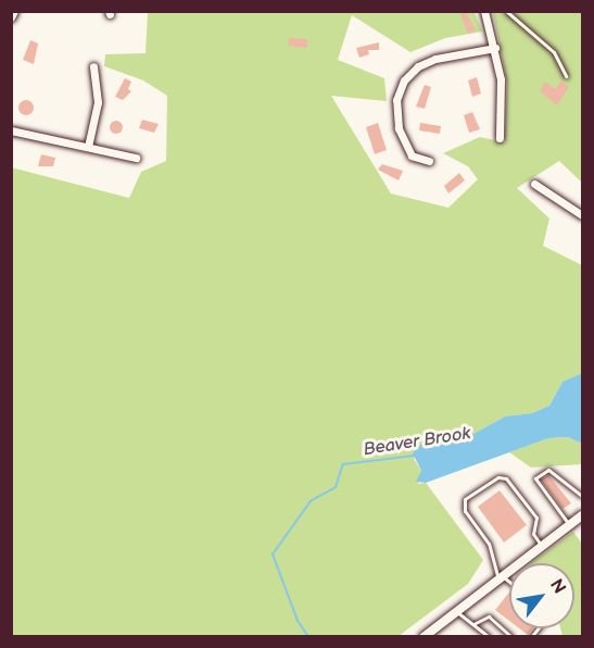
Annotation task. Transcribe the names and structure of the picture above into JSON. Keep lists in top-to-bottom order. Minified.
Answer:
{"water":["Beaver Brook"],"north":"top right"}
